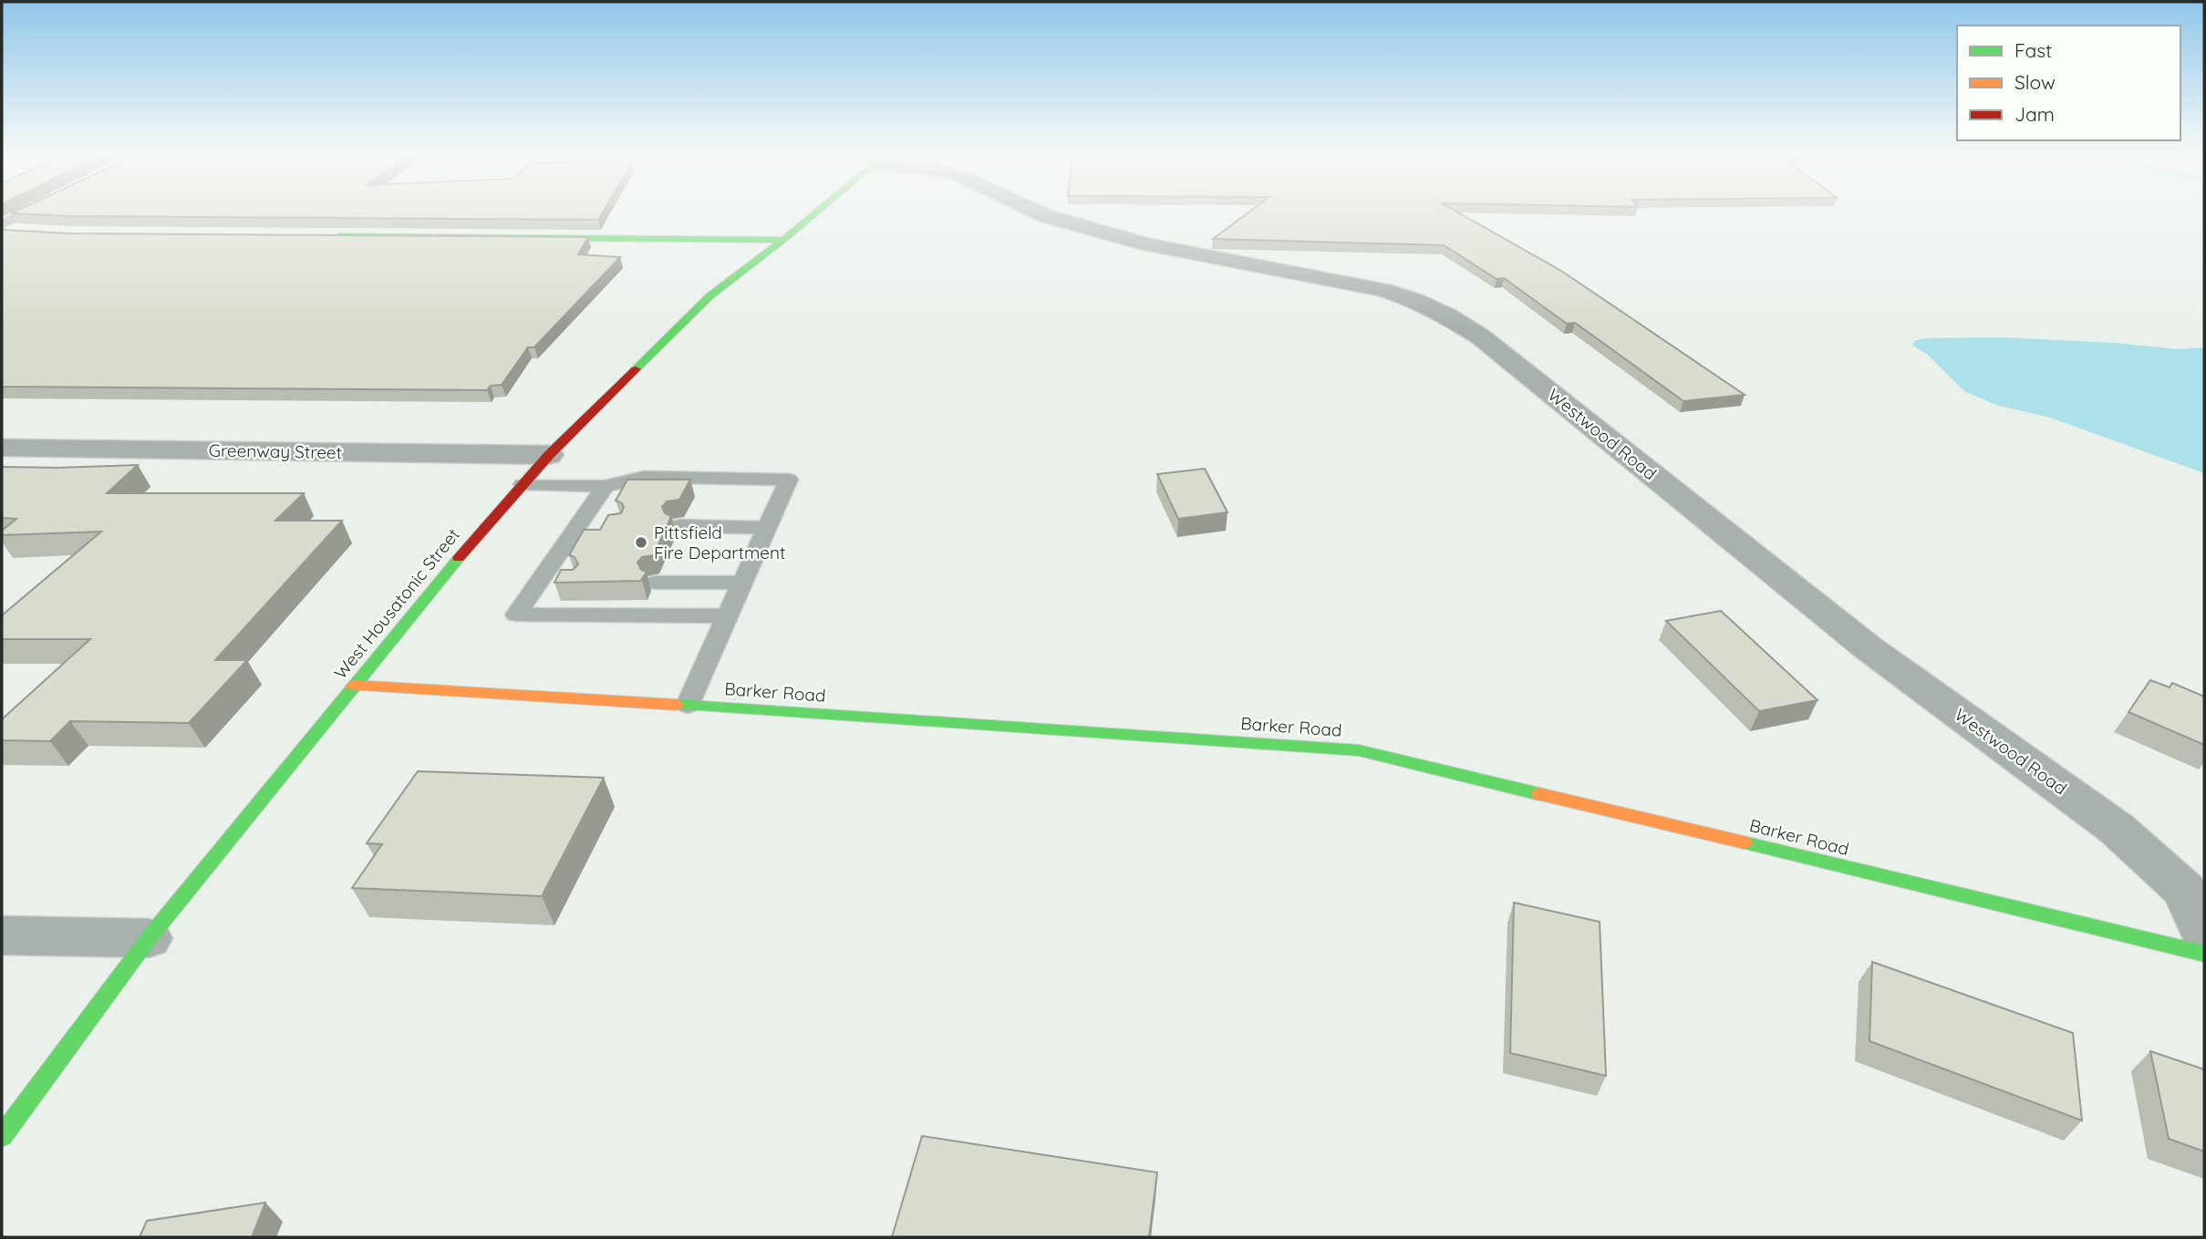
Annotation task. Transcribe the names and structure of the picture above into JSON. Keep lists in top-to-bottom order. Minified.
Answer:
{"streets":{"main road":["West Housatonic Street","Barker Road"],"street":["Westwood Road","Greenway Street"]},"crossings":[["Greenway Street","West Housatonic Street"],["West Housatonic Street","Barker Road"]],"places":["Pittsfield Fire Department"],"legend":["Fast","Slow","Jam"]}
